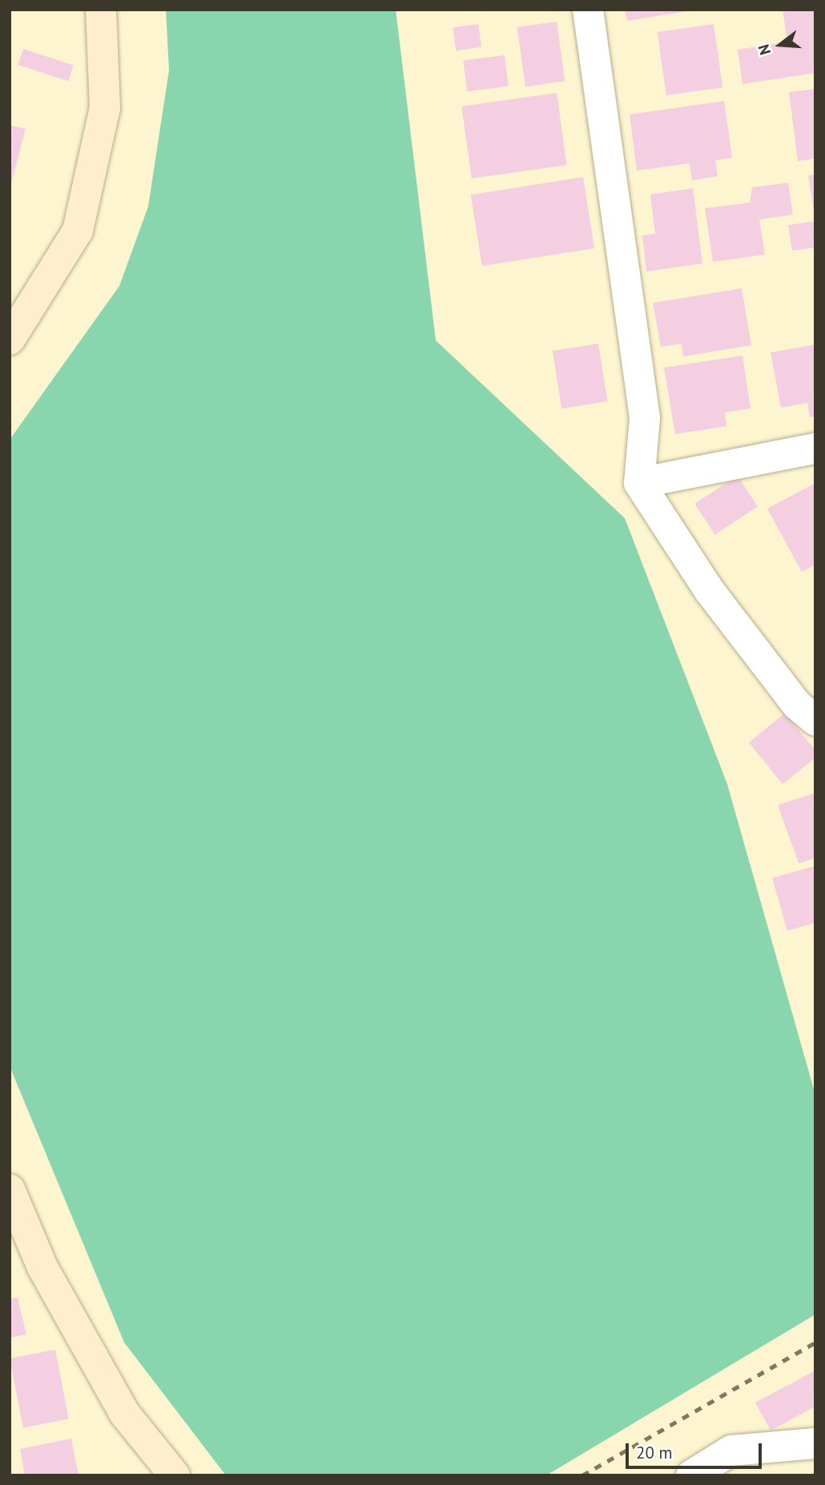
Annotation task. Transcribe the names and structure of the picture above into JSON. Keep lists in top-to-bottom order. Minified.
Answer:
{"scale_bar":"20 m","north":"left"}
